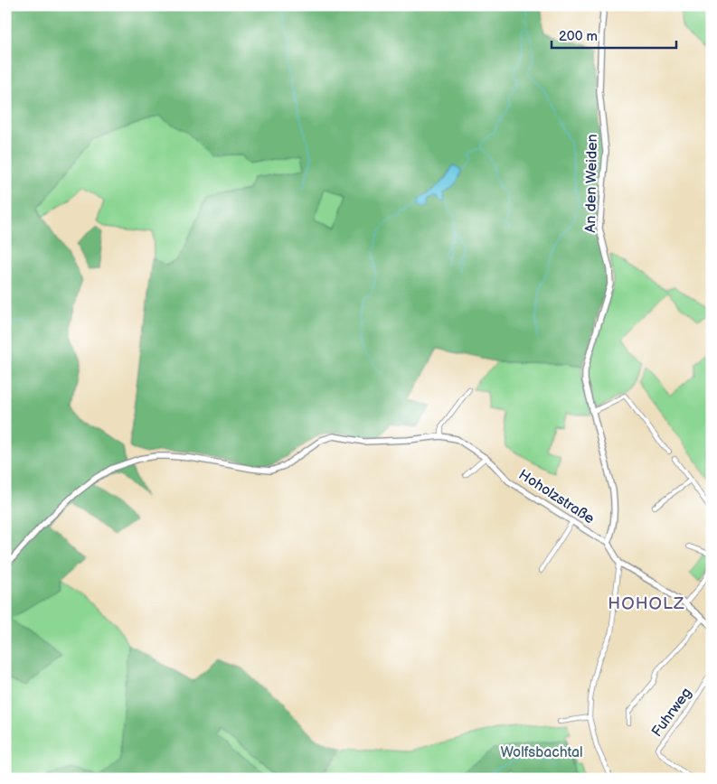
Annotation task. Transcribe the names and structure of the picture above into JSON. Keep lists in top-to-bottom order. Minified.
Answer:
{"streets":{"street":["An den Weiden","Hoholzstraße","Fuhrweg"]},"crossings":[["An den Weiden","Hoholzstraße"]],"districts":["HOHOLZ"],"parks":["Wolfsbachtal"],"scale_bar":"200 m"}
